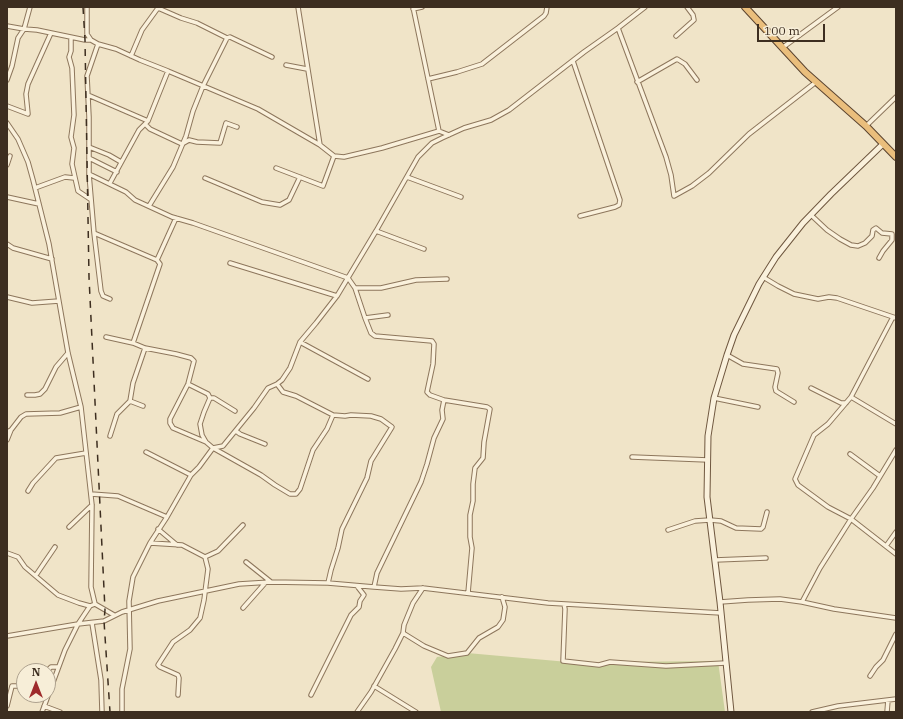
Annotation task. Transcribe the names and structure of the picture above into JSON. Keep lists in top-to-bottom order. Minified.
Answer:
{"scale_bar":"100 m","north":"top"}
